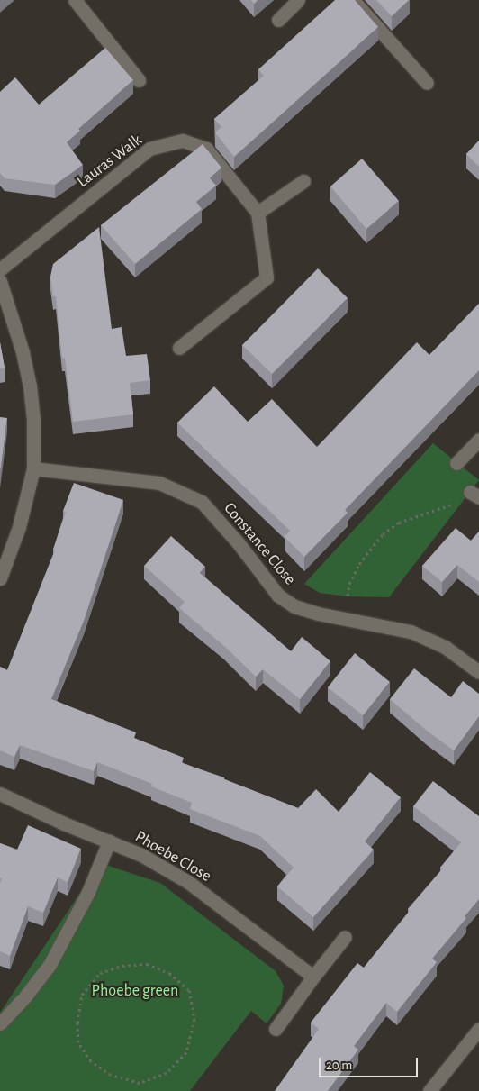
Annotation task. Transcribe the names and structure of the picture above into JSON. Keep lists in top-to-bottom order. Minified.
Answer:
{"streets":{"street":["Lauras Walk","Constance Close","Phoebe Close"]},"parks":["Phoebe green"],"scale_bar":"20 m"}
